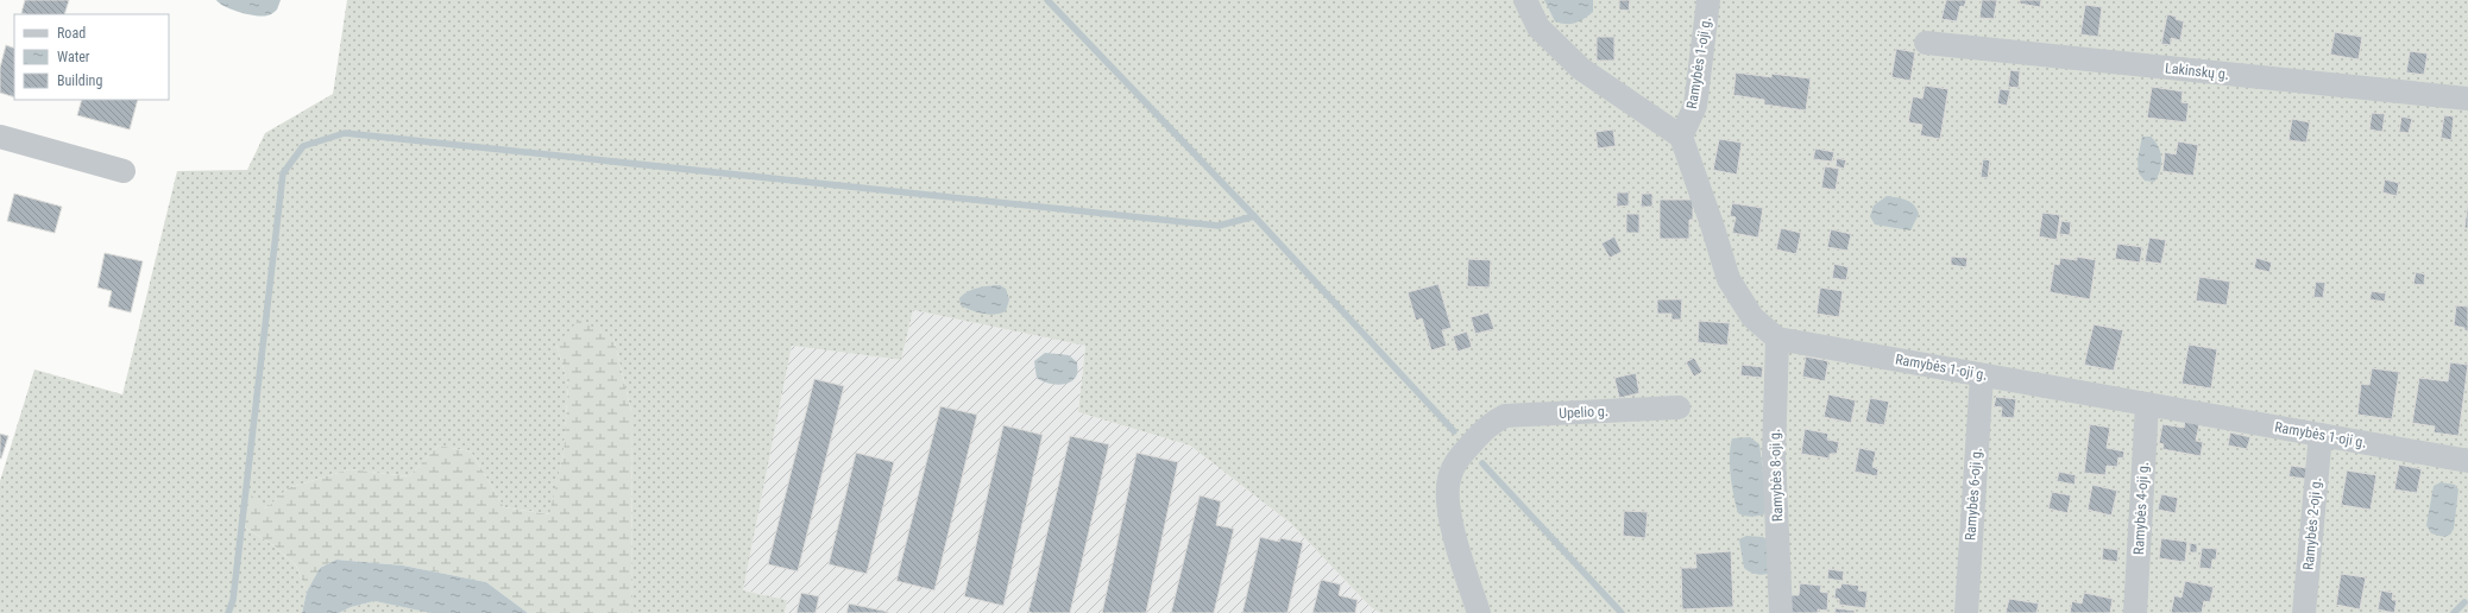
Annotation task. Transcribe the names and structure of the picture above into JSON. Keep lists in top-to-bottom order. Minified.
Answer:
{"streets":{"street":["Ramybės 1-oji g.","Lakinskų g.","Upelio g.","Ramybės 8-oji g.","Ramybės 6-oji g.","Ramybės 4-oji g.","Ramybės 2-oji g."]},"crossings":[["Ramybės 1-oji g.","Ramybės 8-oji g."],["Ramybės 1-oji g.","Ramybės 6-oji g."],["Ramybės 1-oji g.","Ramybės 4-oji g."],["Ramybės 1-oji g.","Ramybės 2-oji g."]],"legend":["Road","Water","Building"]}
